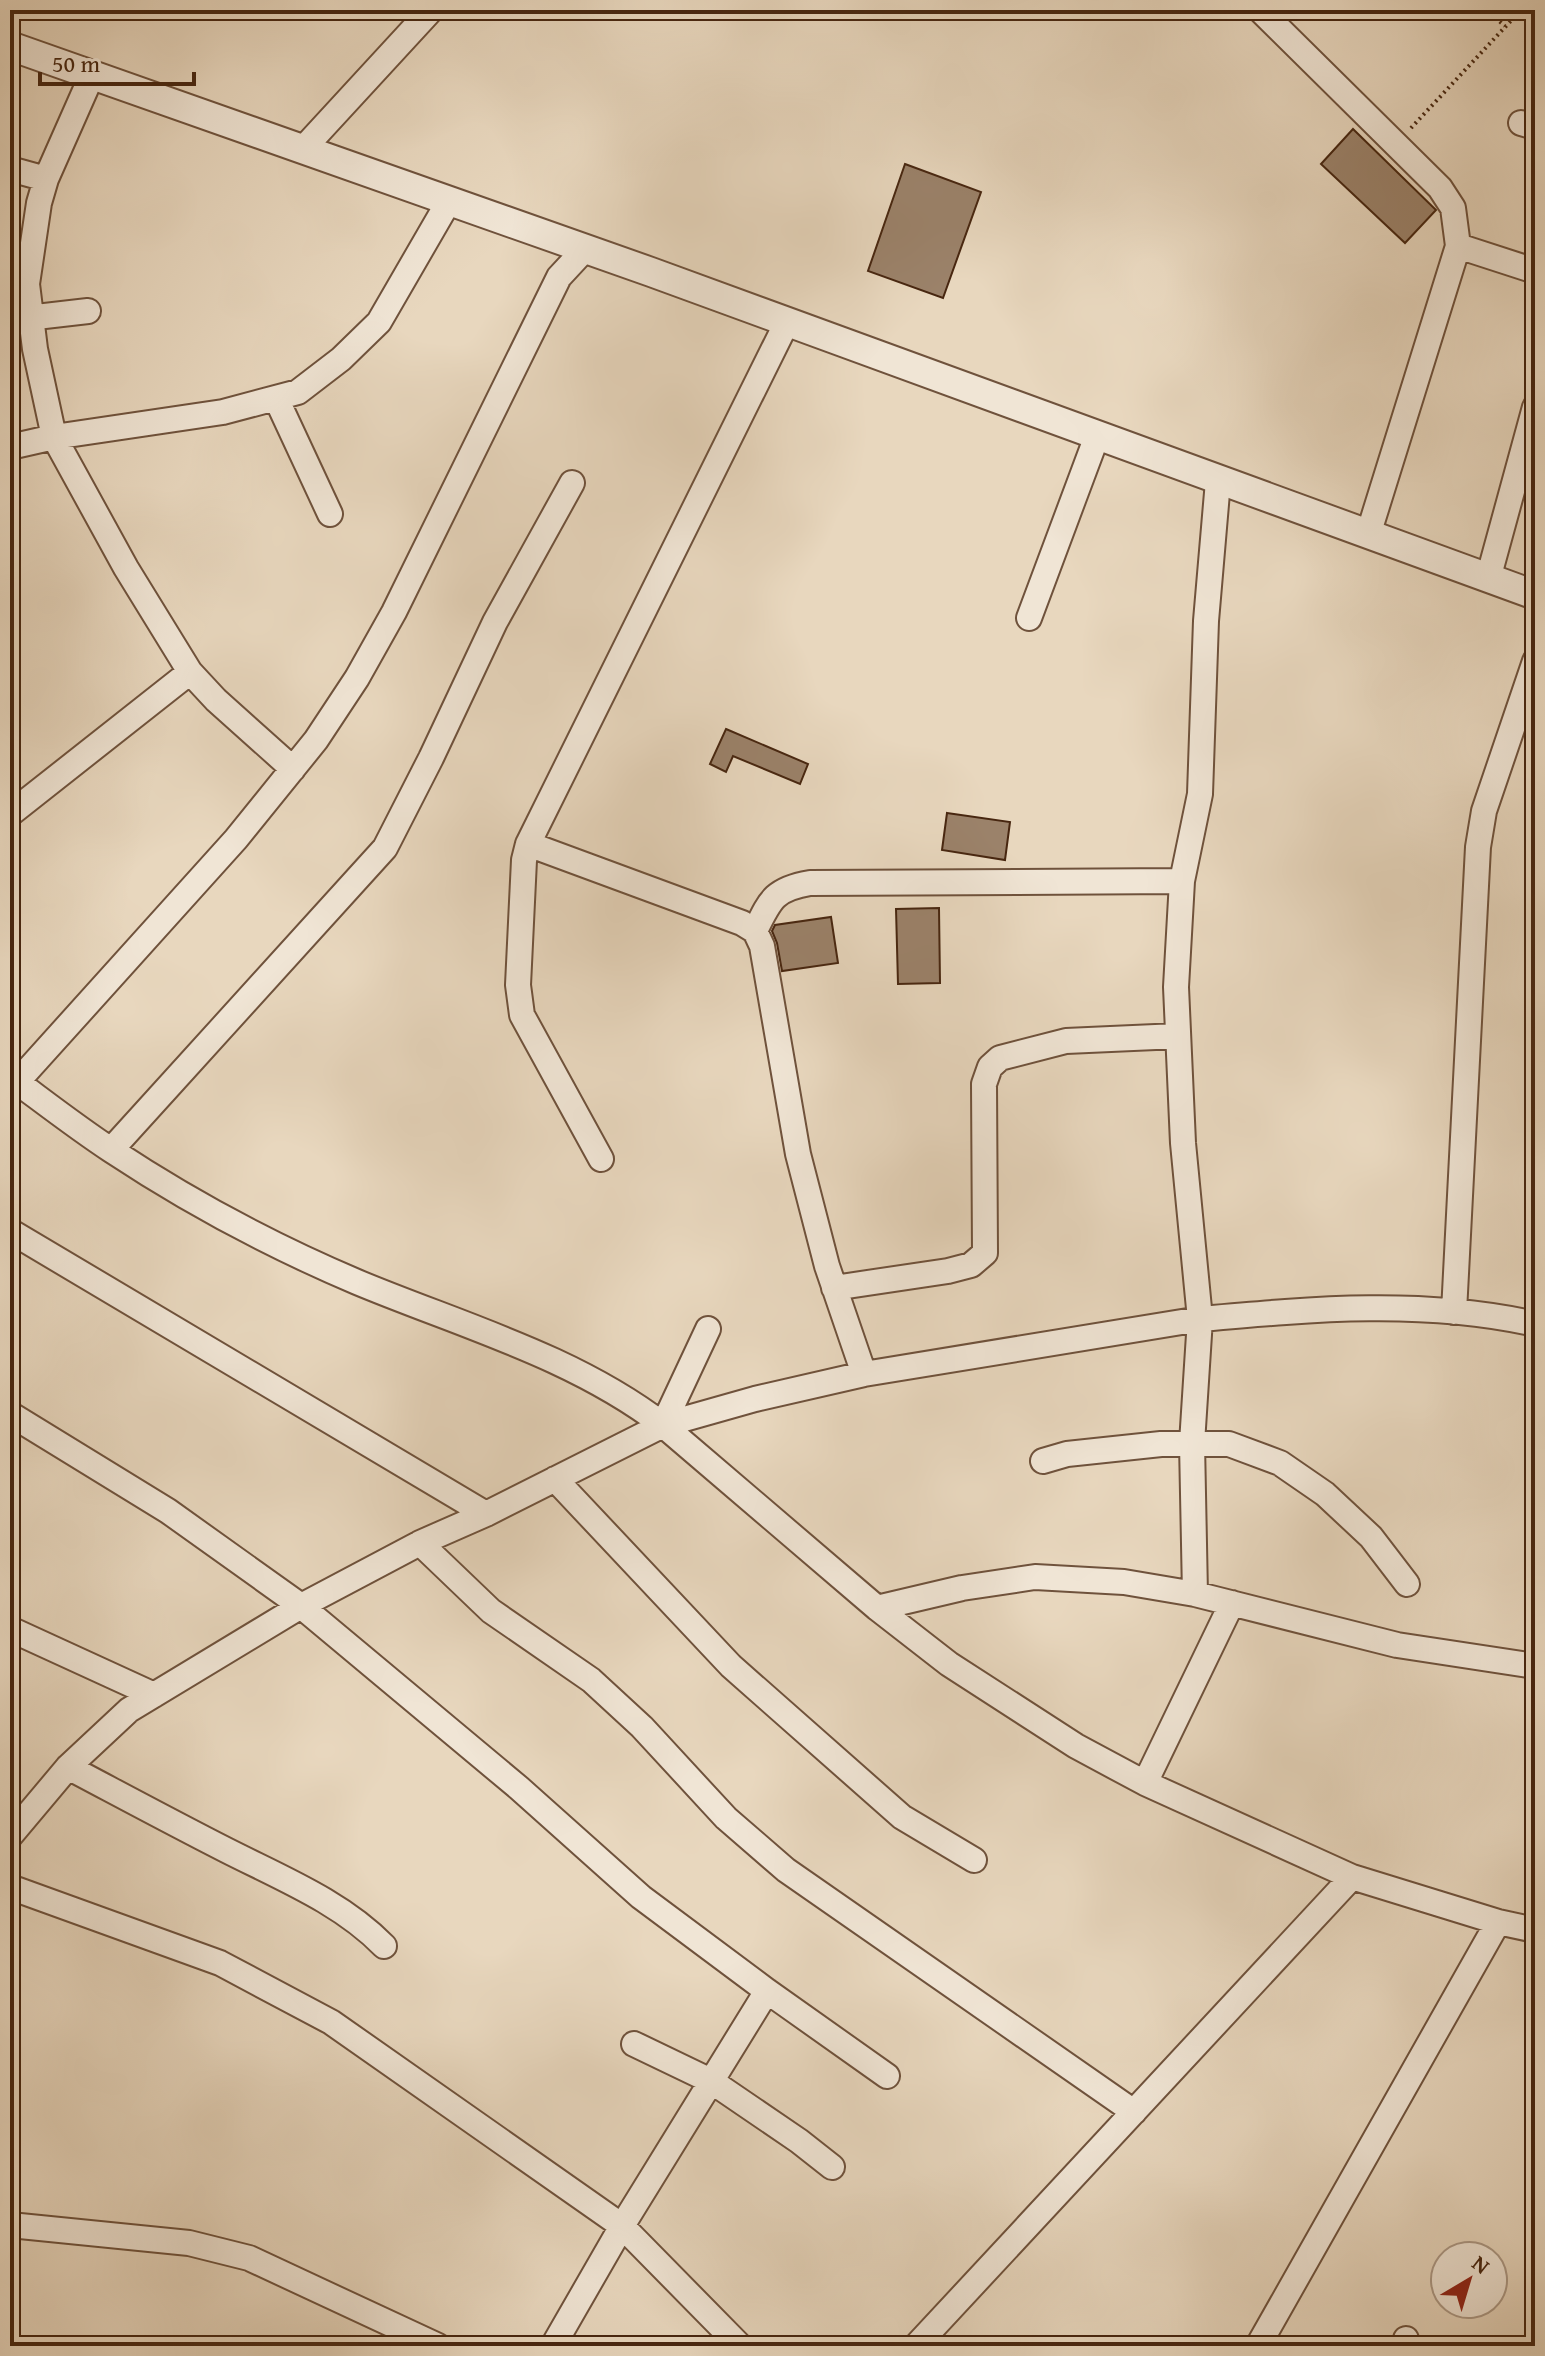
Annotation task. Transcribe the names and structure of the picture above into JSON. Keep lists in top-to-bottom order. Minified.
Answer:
{"scale_bar":"50 m","north":"top right"}
